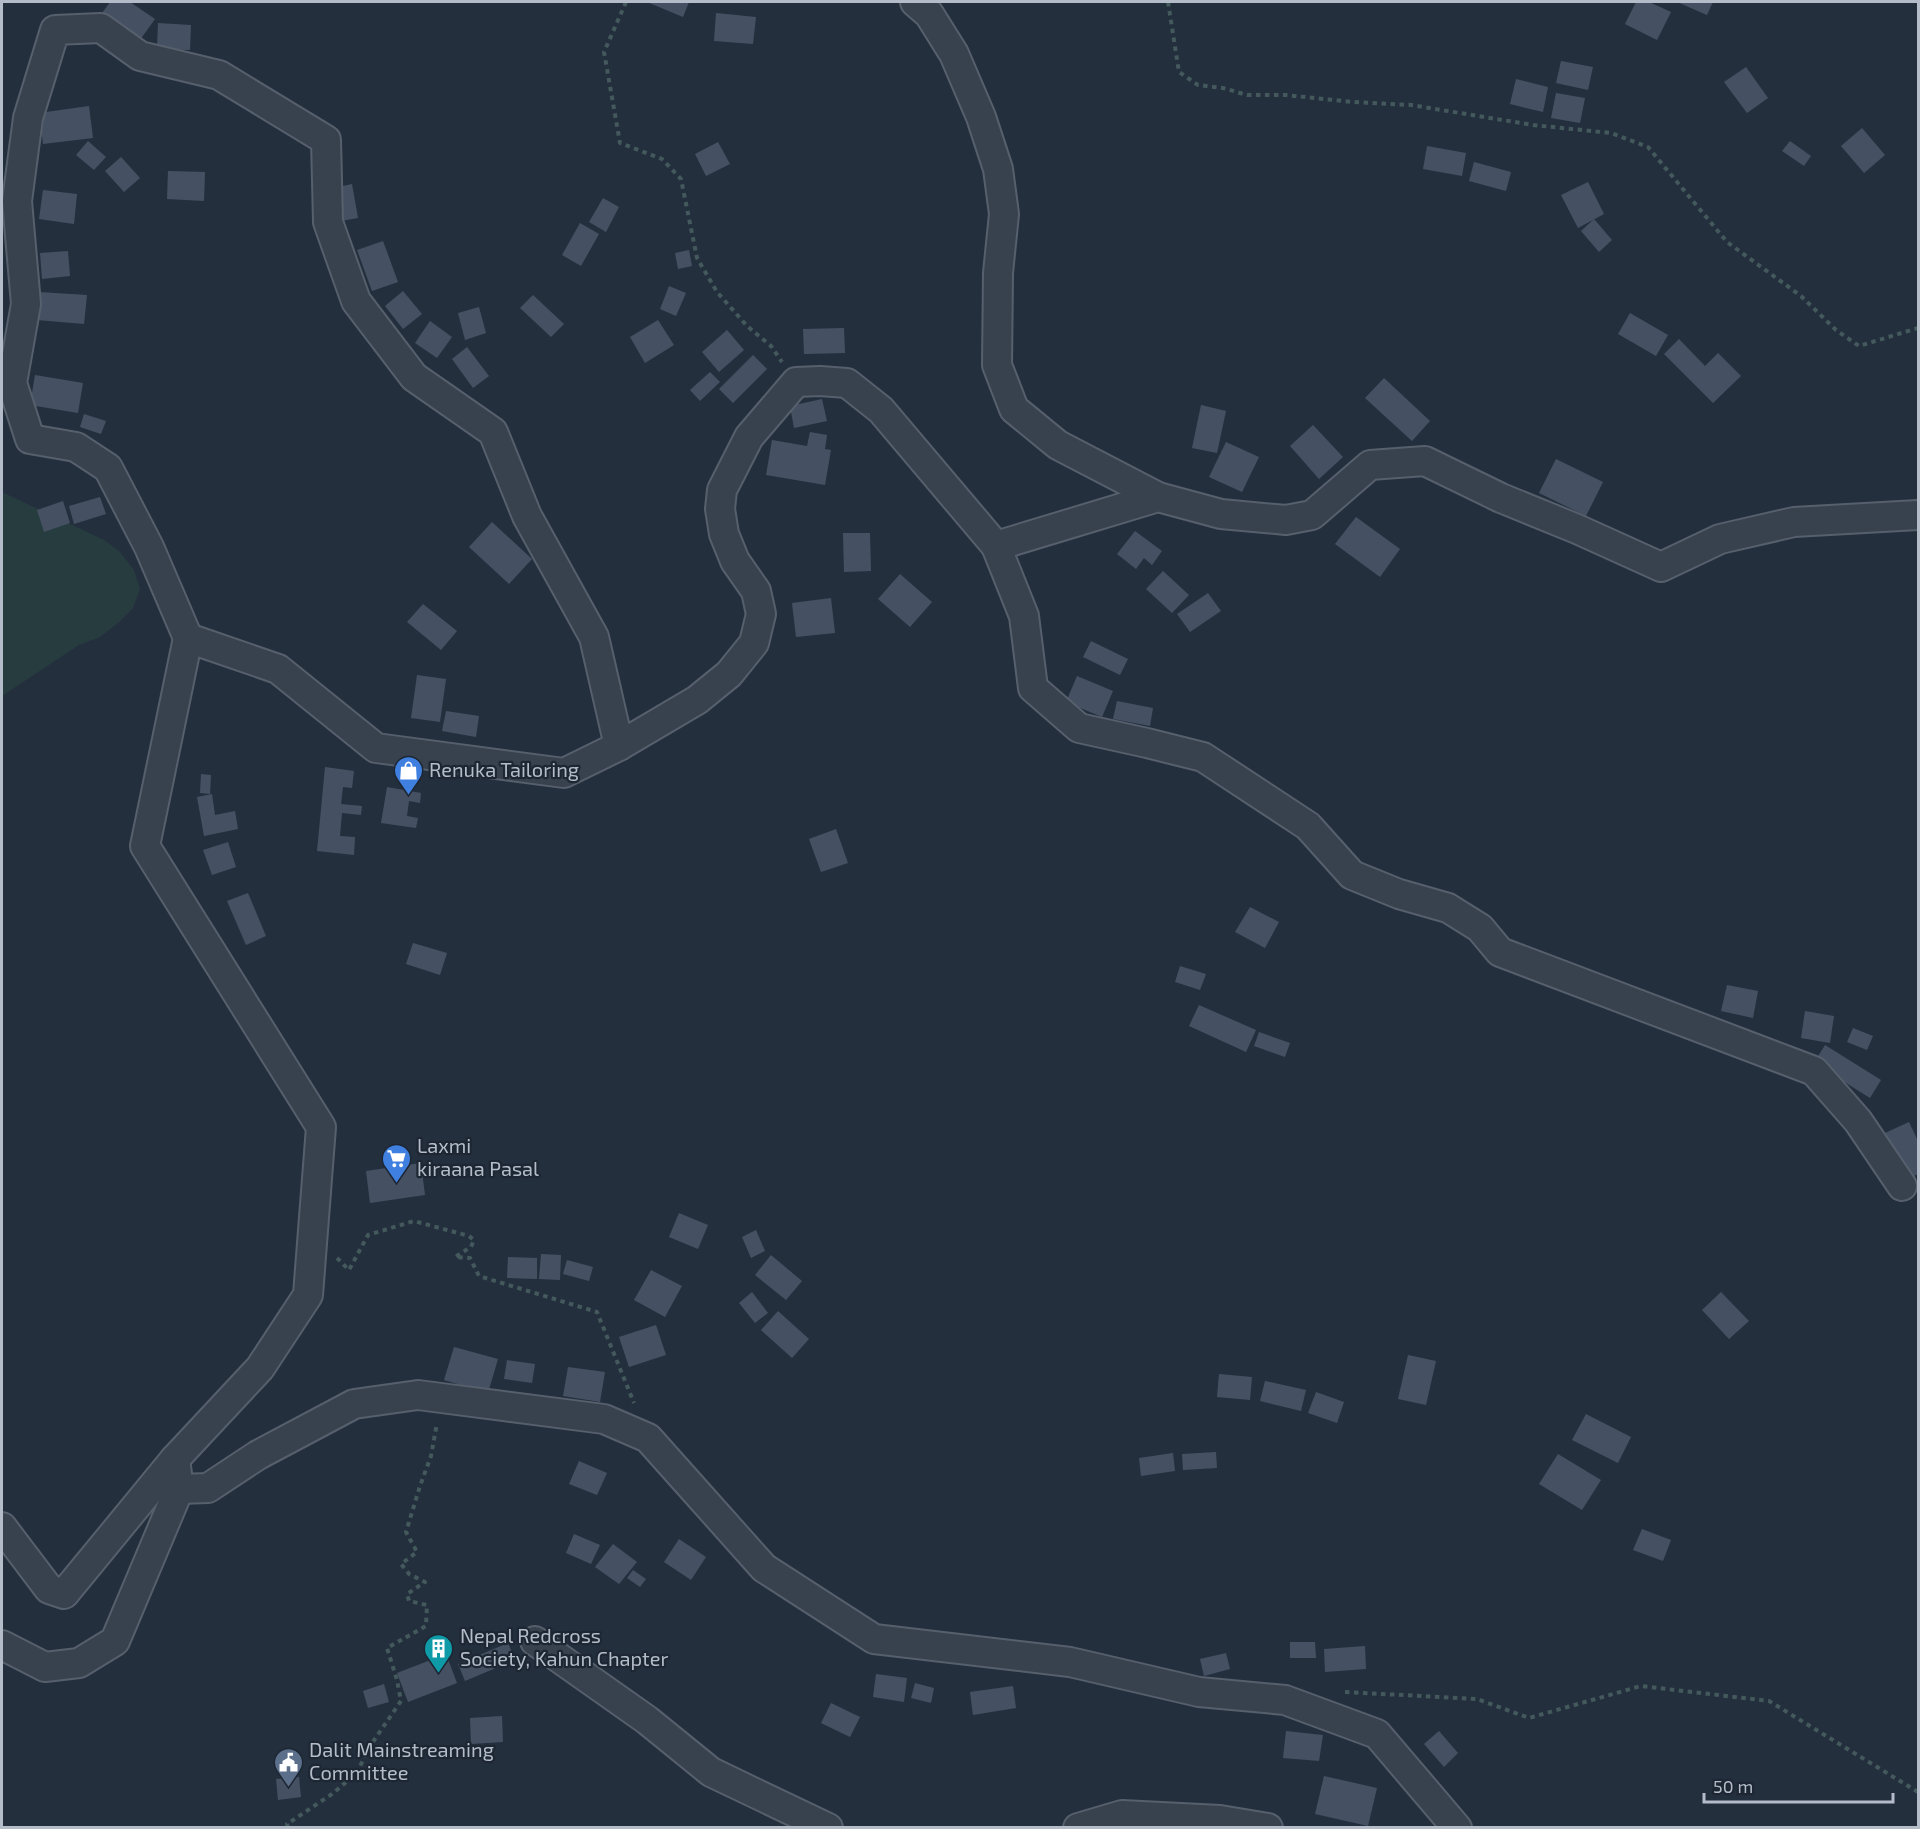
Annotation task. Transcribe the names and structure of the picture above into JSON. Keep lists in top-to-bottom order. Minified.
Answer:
{"places":{"shop":["Renuka Tailoring"],"supermarket":["Laxmi kiraana Pasal"],"building":["Nepal Redcross Society, Kahun Chapter"],"public building":["Dalit Mainstreaming Committee"]},"scale_bar":"50 m"}
